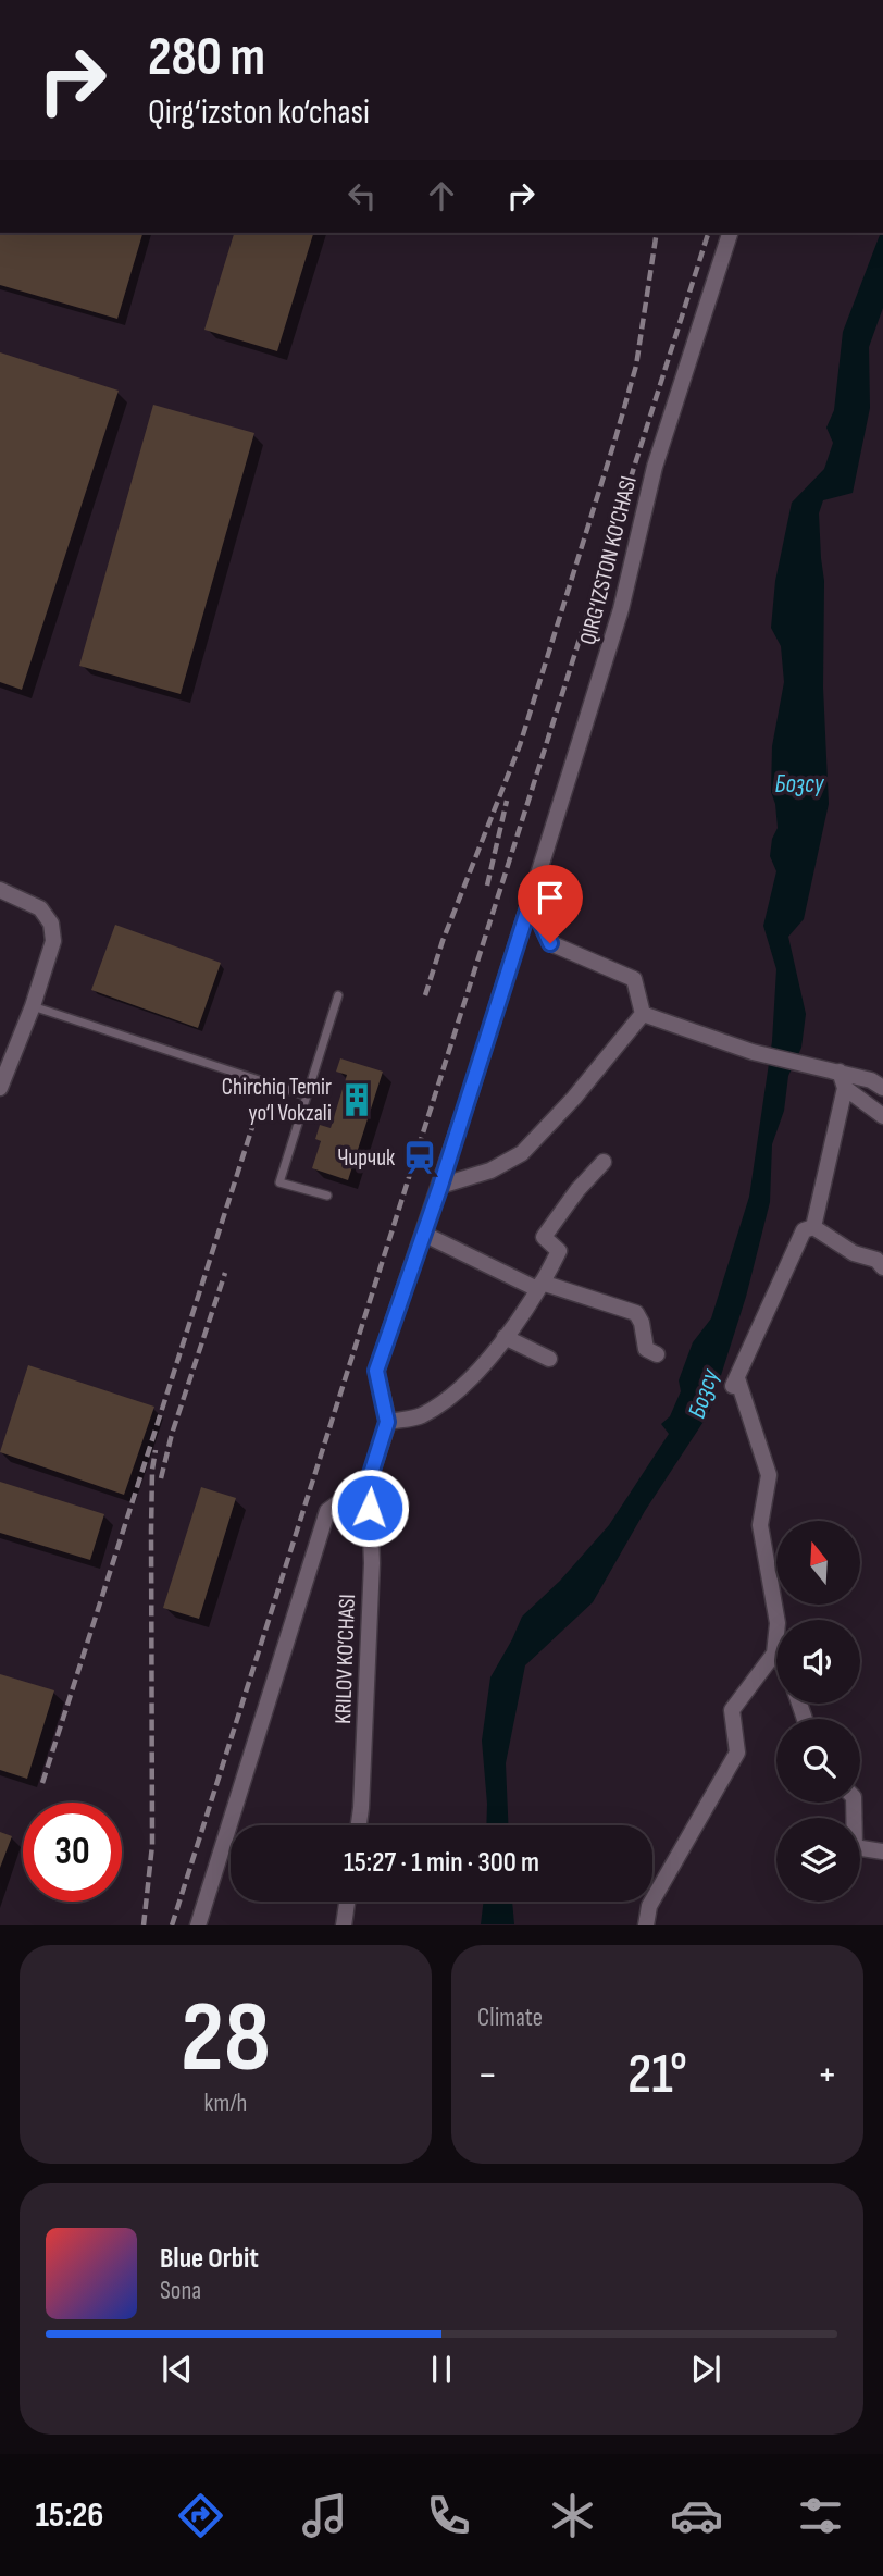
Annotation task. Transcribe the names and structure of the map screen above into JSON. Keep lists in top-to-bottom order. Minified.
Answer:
{"streets":{"street":["QIRG‘IZSTON KO‘CHASI","KRILOV KO‘CHASI"]},"crossings":[["QIRG‘IZSTON KO‘CHASI","KRILOV KO‘CHASI"]],"water":["Бозсу"],"places":{"building":["Chirchiq Temir yo‘l Vokzali"],"station":["Чирчик"]},"north":"top","page":{"turn":["280 m","Qirg‘izston ko‘chasi"],"limit":"30","trip":"15:27 · 1 min · 300 m","tile":[["28","km/h"],"Climate"],"heat":["−","21°","+"],"song":["Blue Orbit","Sona"],"tabs":"15:26"}}
